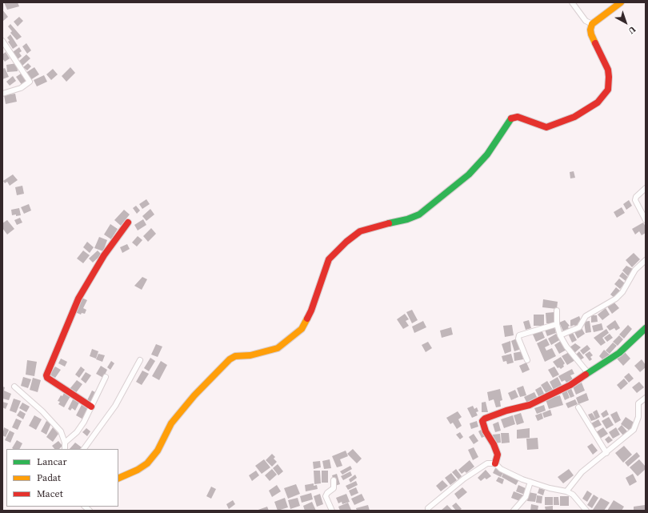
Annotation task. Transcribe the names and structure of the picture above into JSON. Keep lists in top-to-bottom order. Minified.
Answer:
{"legend":["Lancar","Padat","Macet"],"north":"bottom right"}
